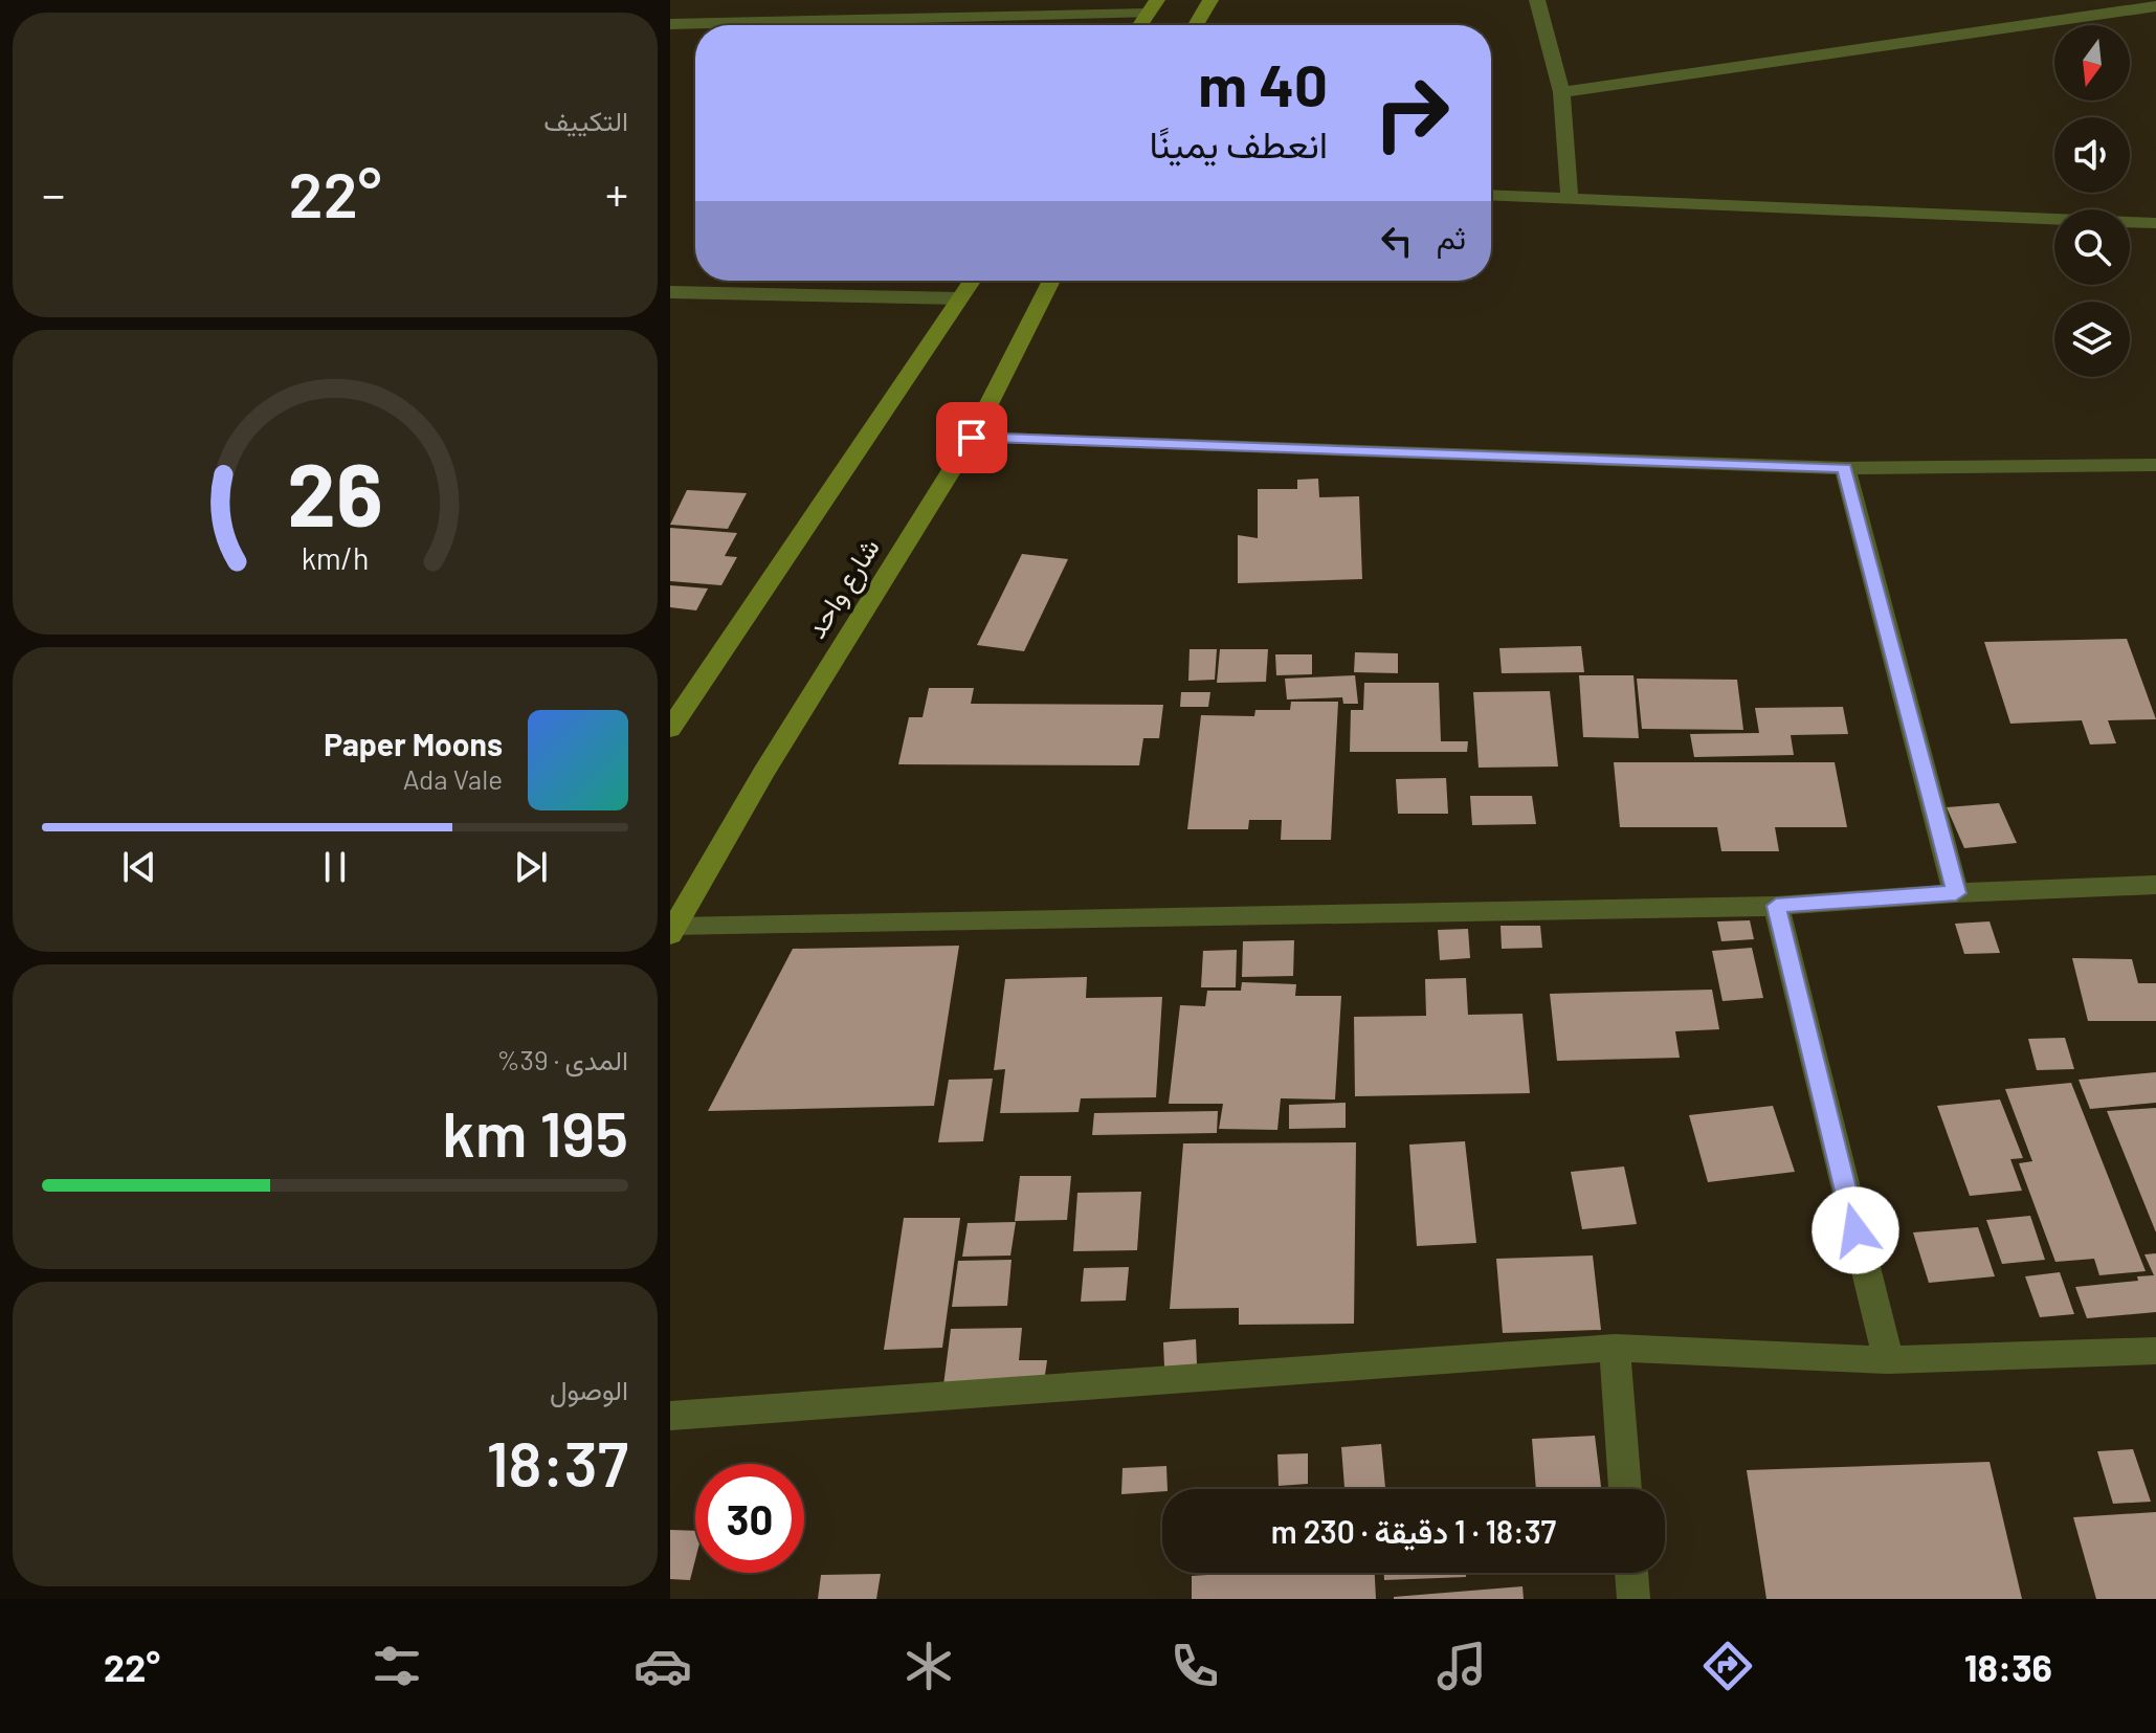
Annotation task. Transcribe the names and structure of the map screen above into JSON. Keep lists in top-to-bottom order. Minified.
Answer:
{"streets":{"street":["شارع واحد"]},"north":"bottom","page":{"tile":["التكييف",["المدى · 39%","195 km"],["الوصول","18:37"]],"turn":["40 m","انعطف يمينًا"],"heat":["−","22°","+"],"then":"ثم","song":["Paper Moons","Ada Vale"],"limit":"30","trip":"18:37 · 1 دقيقة · 230 m","tabs":["18:36","22°"],"gauge":["26","km/h"]}}
